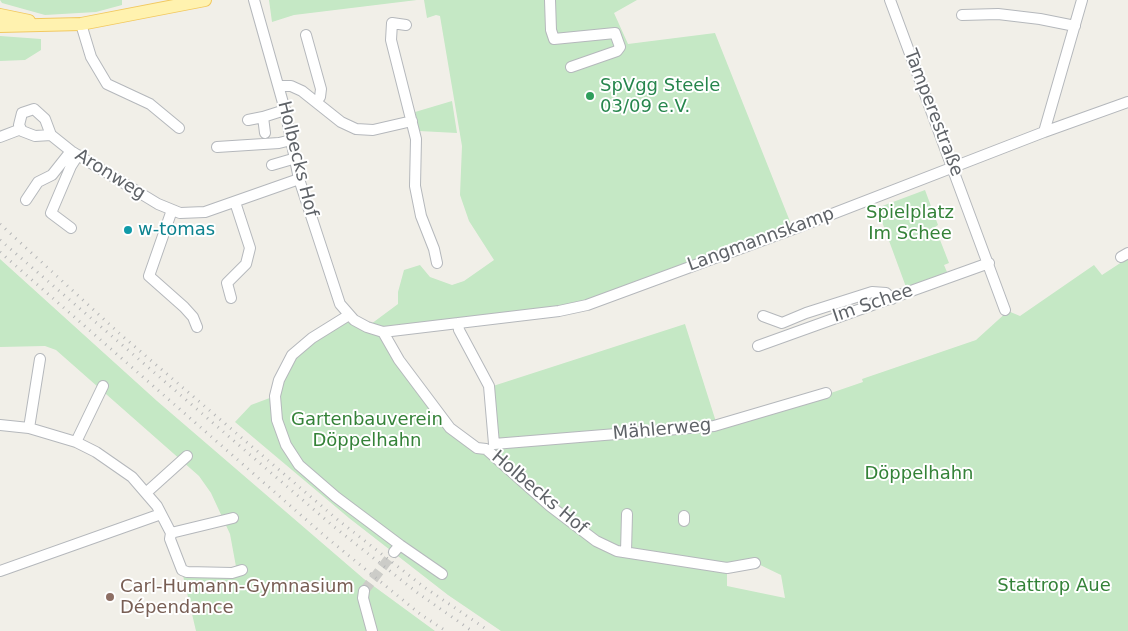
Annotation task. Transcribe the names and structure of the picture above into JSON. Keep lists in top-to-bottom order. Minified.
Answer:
{"streets":{"street":["Tamperestraße","Holbecks Hof","Aronweg","Langmannskamp","Im Schee","Mählerweg"]},"crossings":[["Tamperestraße","Langmannskamp"],["Tamperestraße","Im Schee"],["Holbecks Hof","Aronweg"],["Holbecks Hof","Langmannskamp"],["Holbecks Hof","Mählerweg"]],"parks":["Spielplatz Im Schee","Gartenbauverein Döppelhahn","Döppelhahn","Stattrop Aue"],"places":["SpVgg Steele 03/09 e.V.","w-tomas","Carl-Humann-Gymnasium Dépendance"]}
